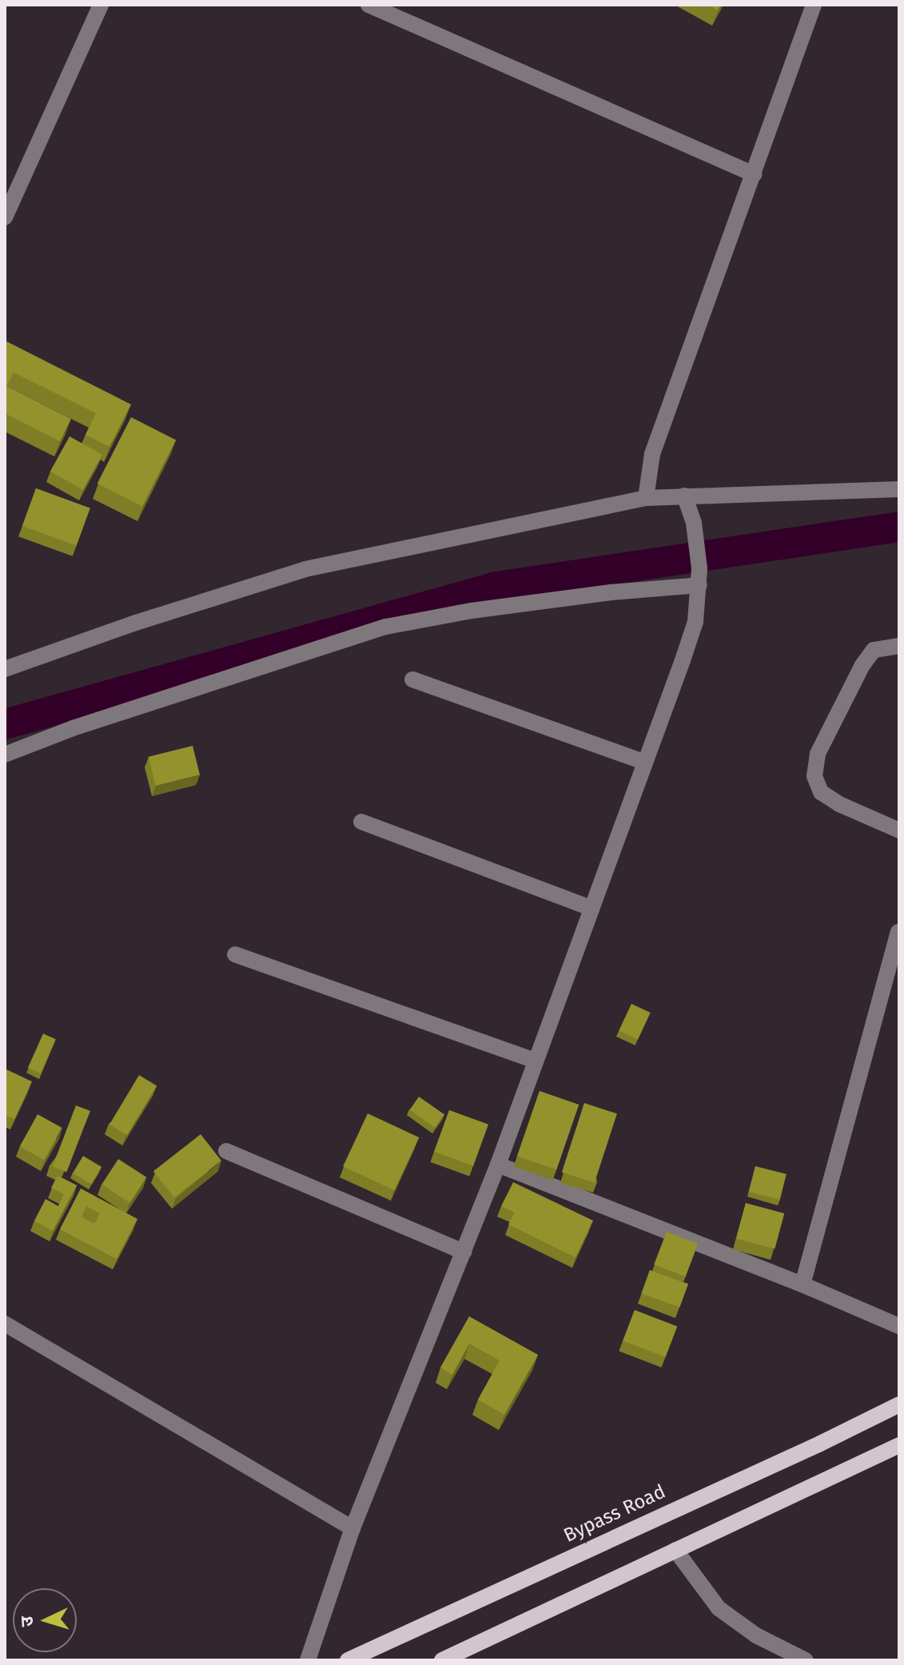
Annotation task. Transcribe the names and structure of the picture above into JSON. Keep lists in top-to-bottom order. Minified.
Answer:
{"streets":{"main road":["Bypass Road"]},"north":"left"}
